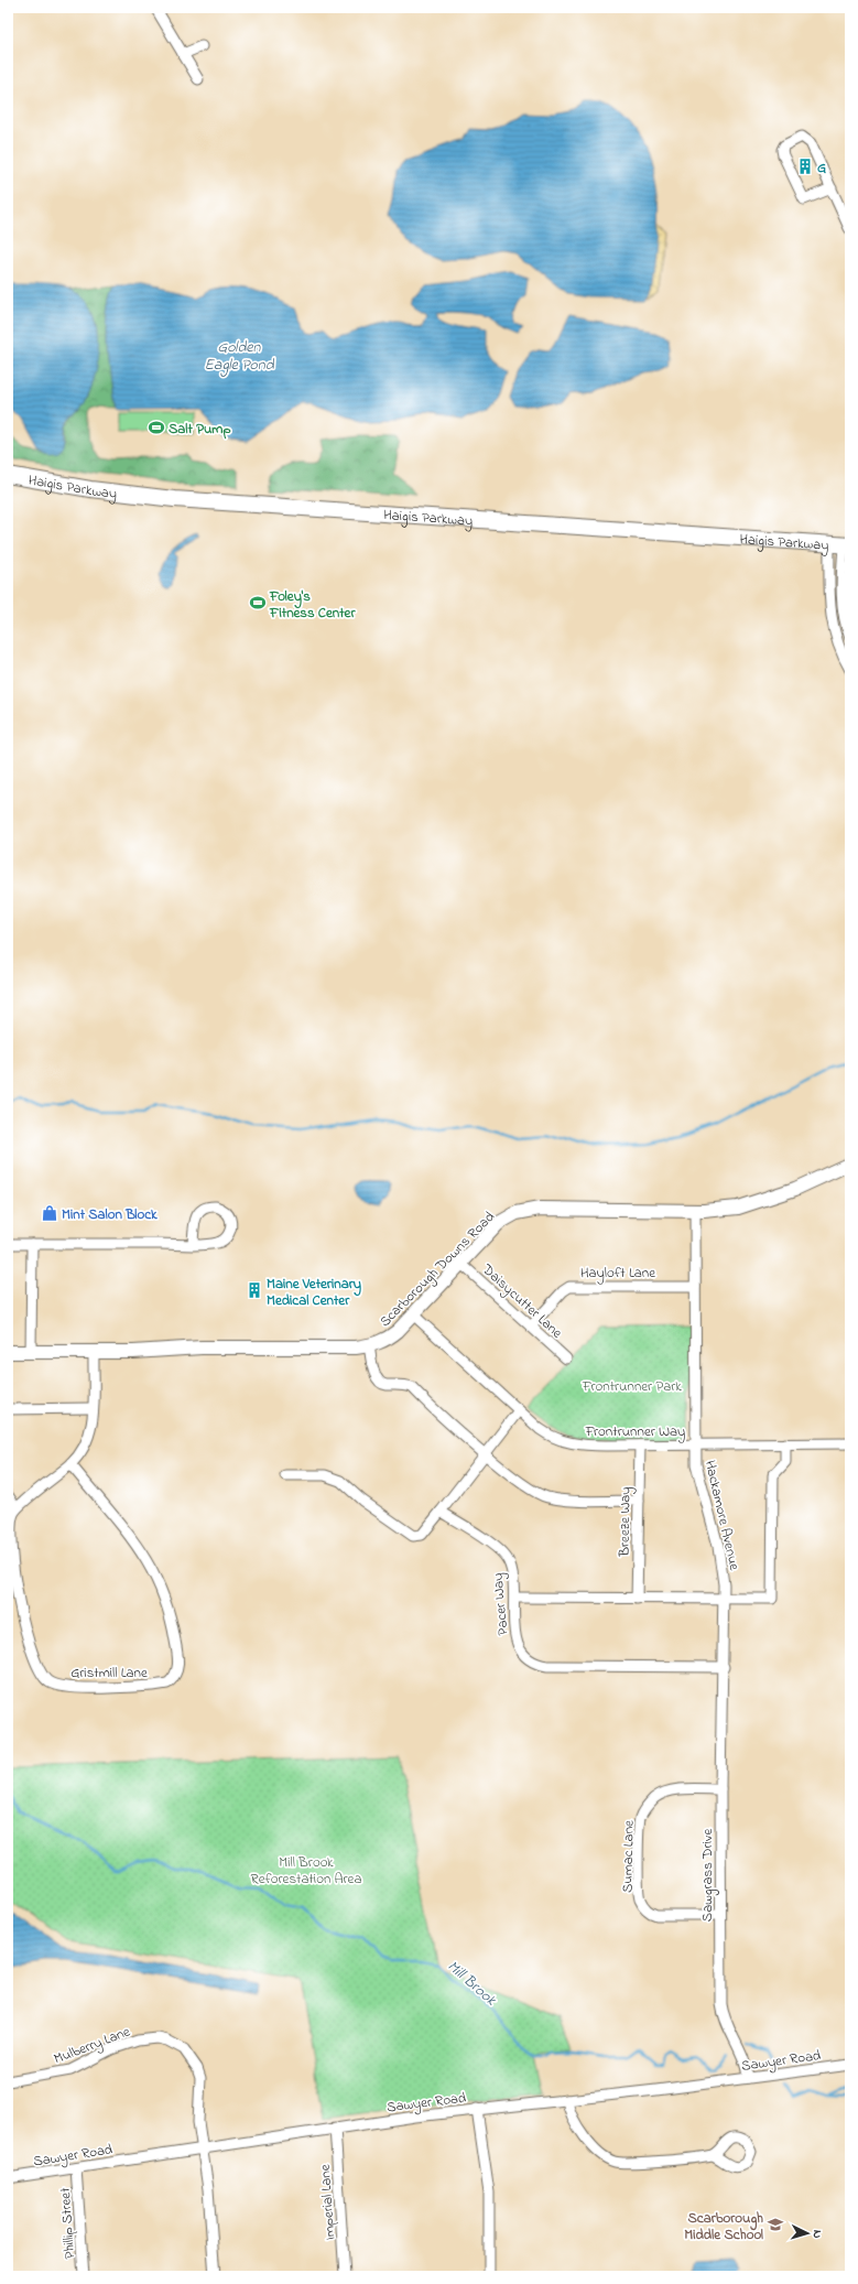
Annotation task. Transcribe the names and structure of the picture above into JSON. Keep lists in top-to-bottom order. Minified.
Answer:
{"streets":{"main road":["Haigis Parkway"],"street":["Scarborough Downs Road","Hayloft Lane","Daisycutter Lane","Frontrunner Way","Hackamore Avenue","Breeze Way","Pacer Way","Gristmill Lane","Sumac Lane","Sawgrass Drive","Mulberry Lane","Sawyer Road","Imperial Lane","Phillip Street"]},"crossings":[["Scarborough Downs Road","Daisycutter Lane"],["Scarborough Downs Road","Frontrunner Way"],["Scarborough Downs Road","Hackamore Avenue"],["Hayloft Lane","Daisycutter Lane"],["Hayloft Lane","Hackamore Avenue"],["Frontrunner Way","Hackamore Avenue"],["Frontrunner Way","Breeze Way"],["Hackamore Avenue","Pacer Way"],["Hackamore Avenue","Sawgrass Drive"],["Pacer Way","Sawgrass Drive"],["Sumac Lane","Sawgrass Drive"],["Sawgrass Drive","Sawyer Road"],["Mulberry Lane","Sawyer Road"],["Sawyer Road","Imperial Lane"],["Sawyer Road","Phillip Street"]],"water":["Golden Eagle Pond","Mill Brook"],"parks":["Frontrunner Park","Mill Brook Reforestation Area"],"places":{"building":["G","Maine Veterinary Medical Center"],"sports":["Salt Pump","Foley's Fitness Center"],"shop":["Mint Salon Block"],"school or university":["Scarborough Middle School"]},"north":"right"}
